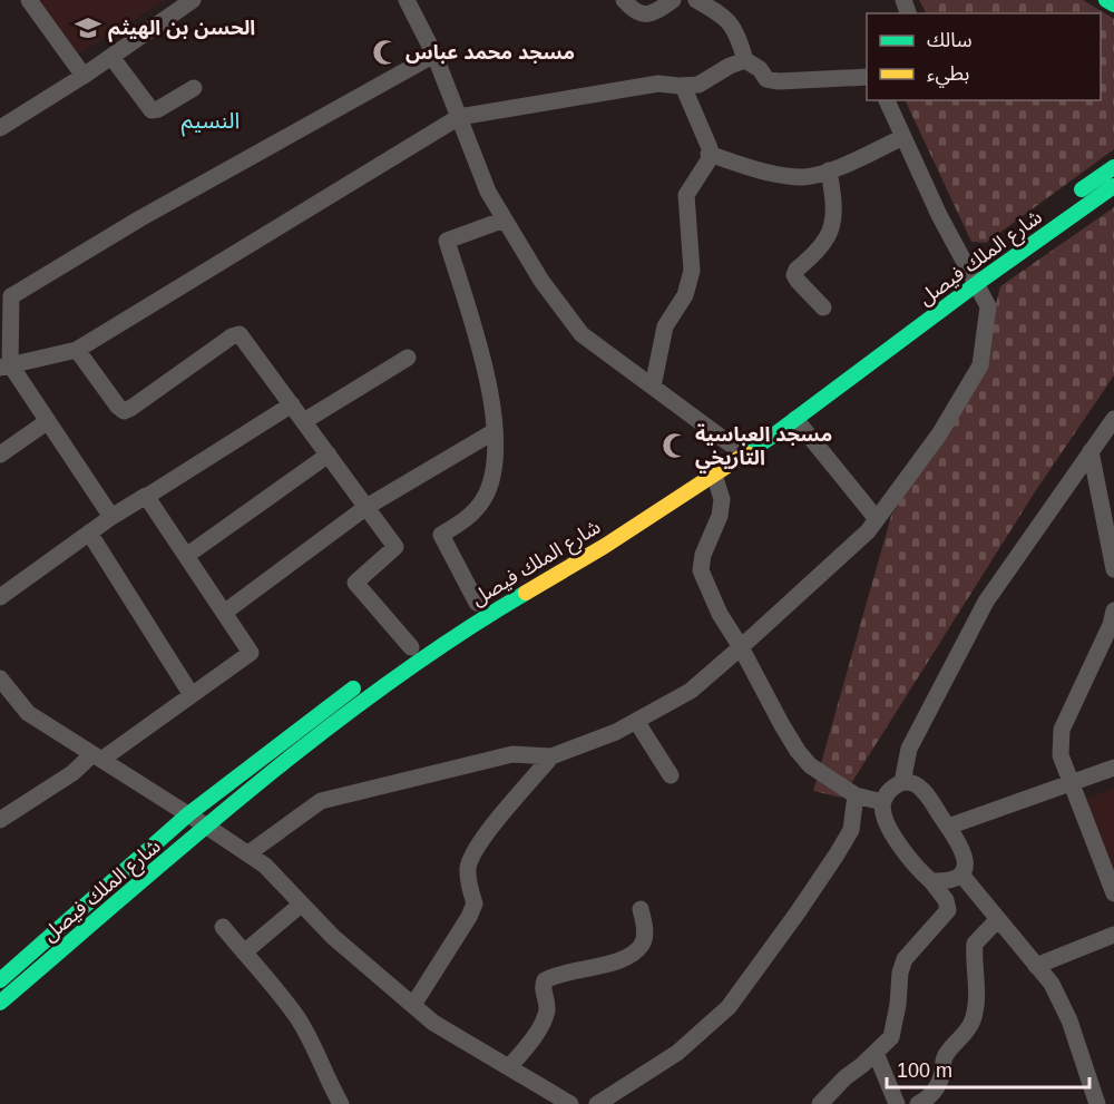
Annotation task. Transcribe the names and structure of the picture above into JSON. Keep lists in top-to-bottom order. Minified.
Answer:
{"streets":{"street":["شارع الملك فيصل"]},"districts":["النسيم"],"places":{"school or university":["الحسن بن الهيثم"],"mosque":["مسجد محمد عباس","مسجد العباسية التاريخي"]},"legend":["سالك","بطيء"],"scale_bar":"100 m"}
